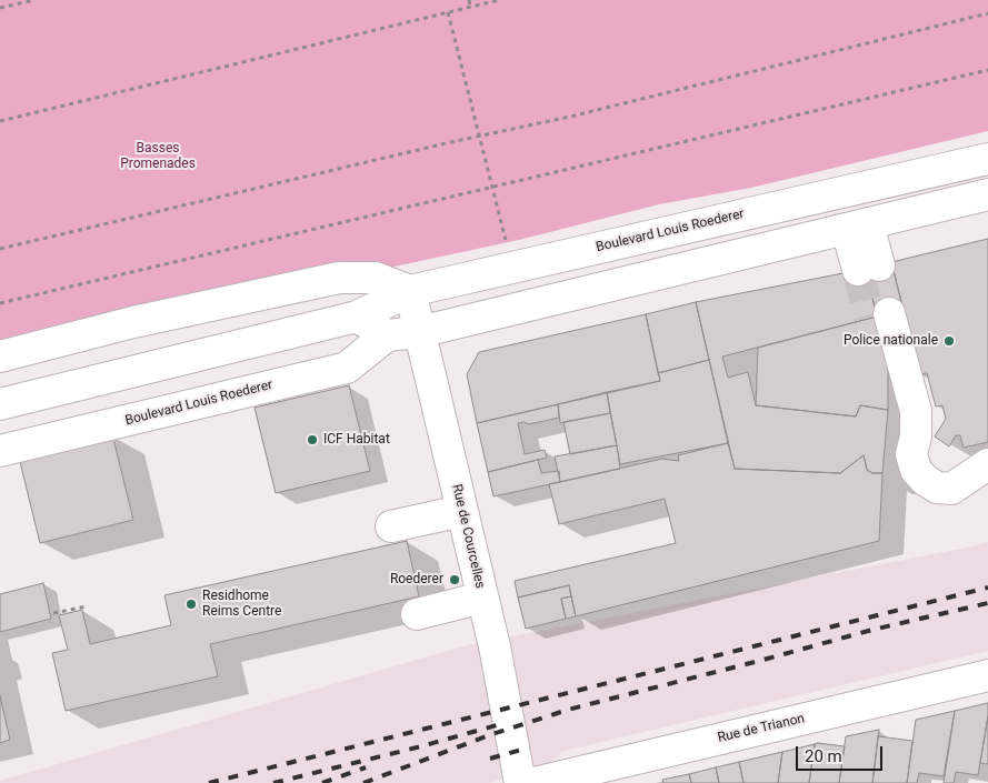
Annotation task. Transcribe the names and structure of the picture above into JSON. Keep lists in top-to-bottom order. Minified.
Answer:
{"streets":{"main road":["Boulevard Louis Roederer","Rue de Courcelles","Rue de Trianon"]},"crossings":[["Boulevard Louis Roederer","Rue de Courcelles"]],"parks":["Basses Promenades"],"places":["Police nationale","ICF Habitat","Roederer","Residhome Reims Centre"],"scale_bar":"20 m"}
